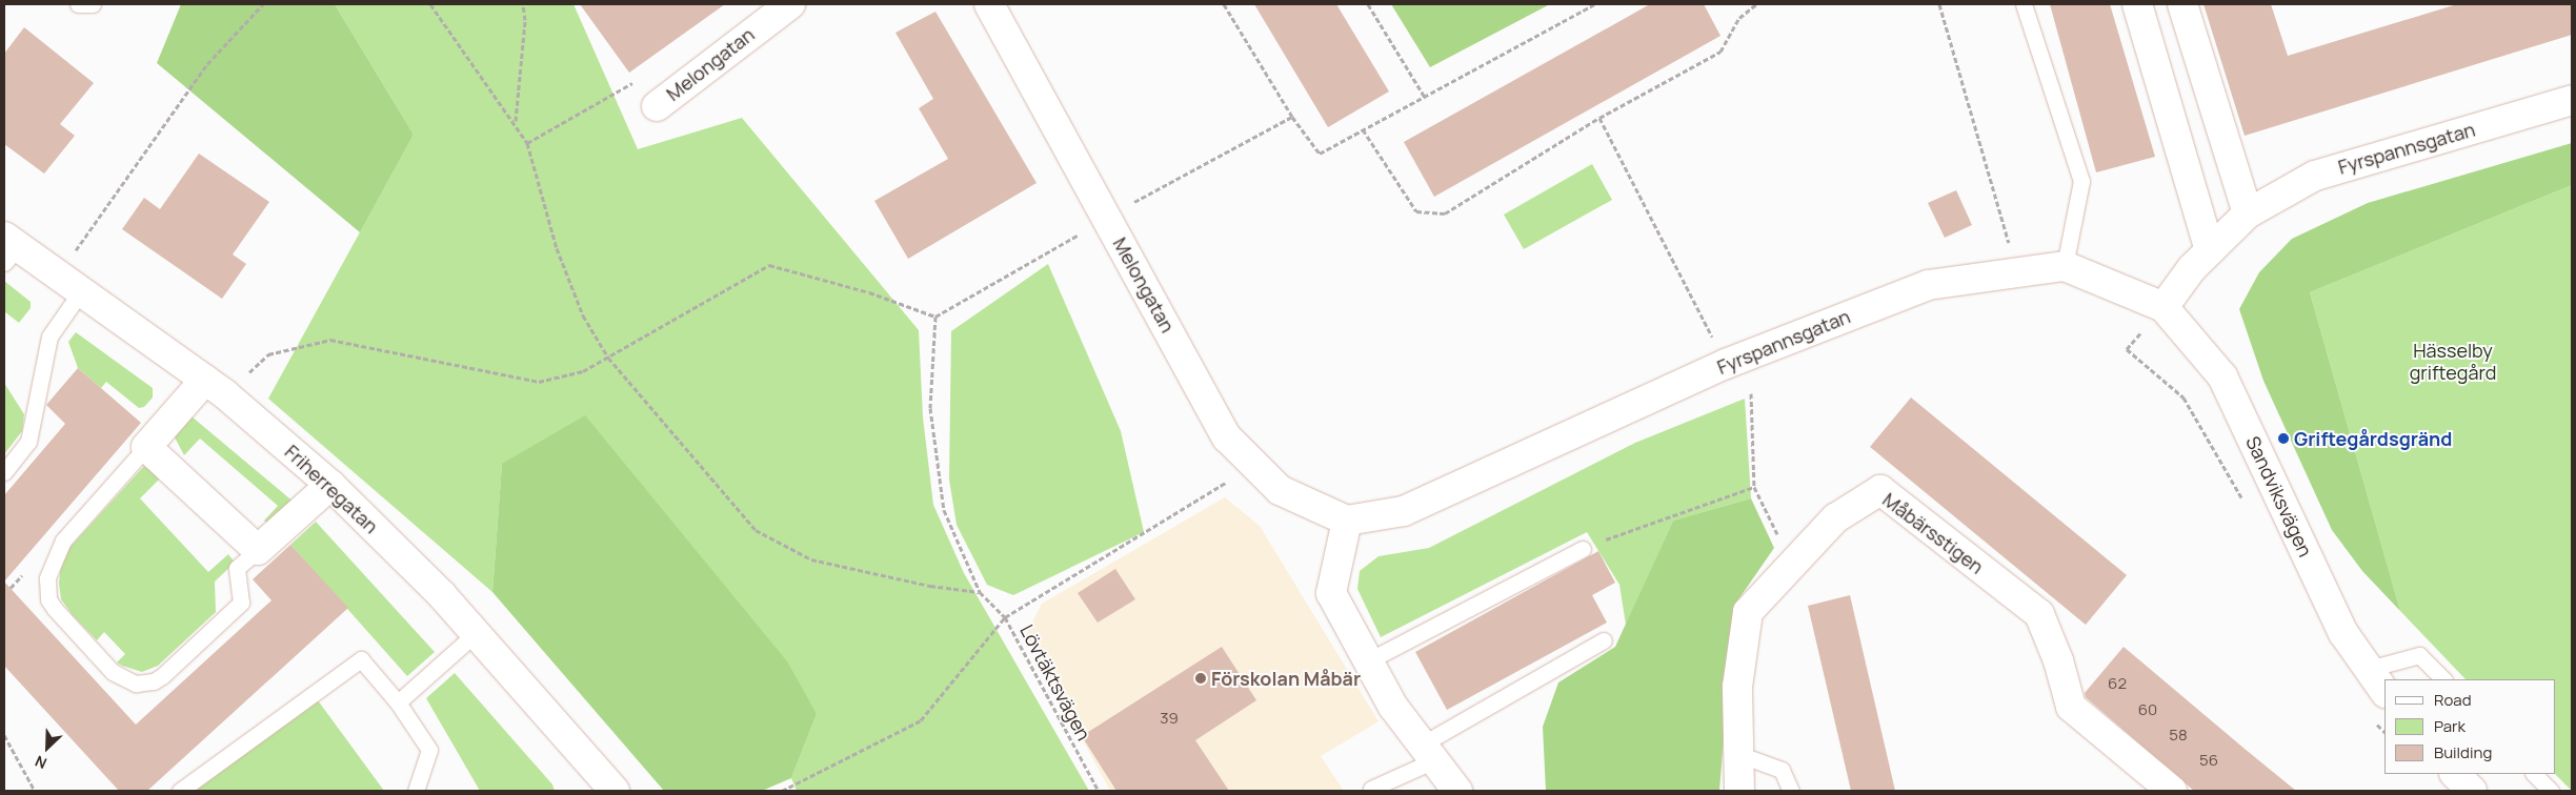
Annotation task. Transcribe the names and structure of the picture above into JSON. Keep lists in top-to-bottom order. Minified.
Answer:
{"streets":{"street":["Melongatan","Fyrspannsgatan","Friherregatan","Sandviksvägen","Måbärsstigen"],"path":["Lövtäktsvägen"]},"crossings":[["Melongatan","Fyrspannsgatan"],["Fyrspannsgatan","Sandviksvägen"]],"parks":["Hässelby griftegård"],"places":["Griftegårdsgränd","Förskolan Måbär"],"house_numbers":["62","60","39","58","56"],"legend":["Road","Park","Building"],"north":"bottom left"}
